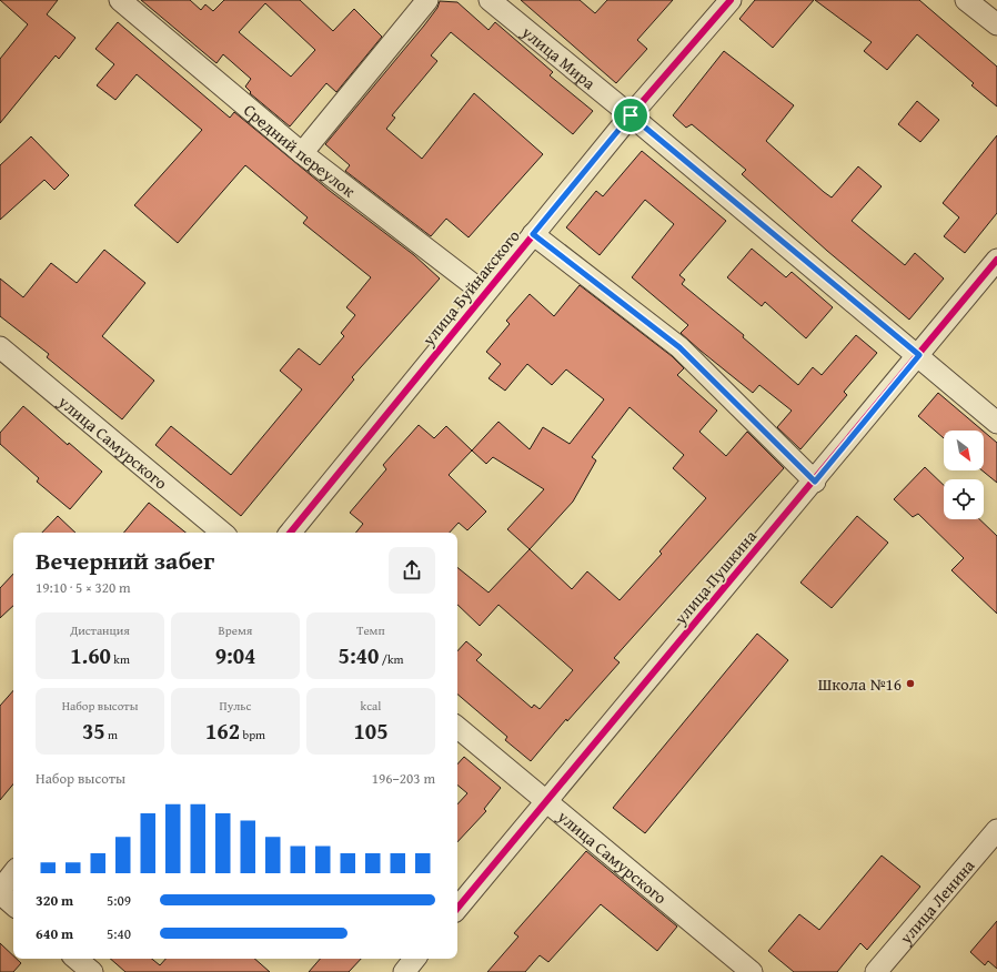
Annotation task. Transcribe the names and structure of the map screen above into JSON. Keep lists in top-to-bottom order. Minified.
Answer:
{"streets":{"street":["улица Мира","Средний переулок","улица Буйнакского","улица Самурского","улица Пушкина","улица Ленина"]},"crossings":[["улица Мира","улица Буйнакского"],["улица Мира","улица Пушкина"],["Средний переулок","улица Буйнакского"],["улица Самурского","улица Пушкина"]],"places":["Школа №16"],"north":"bottom right","page":{"heading":["Вечерний забег","19:10 · 5 × 320 m"],"stats":[["Дистанция","1.60 km"],["Время","9:04"],["Темп","5:40 /km"],["Набор высоты","35 m"],["Пульс","162 bpm"],["kcal","105"]],"chart":["Набор высоты","196–203 m"],"list":[{"name":"320 m","note":"5:09"},{"name":"640 m","note":"5:40"}]}}
